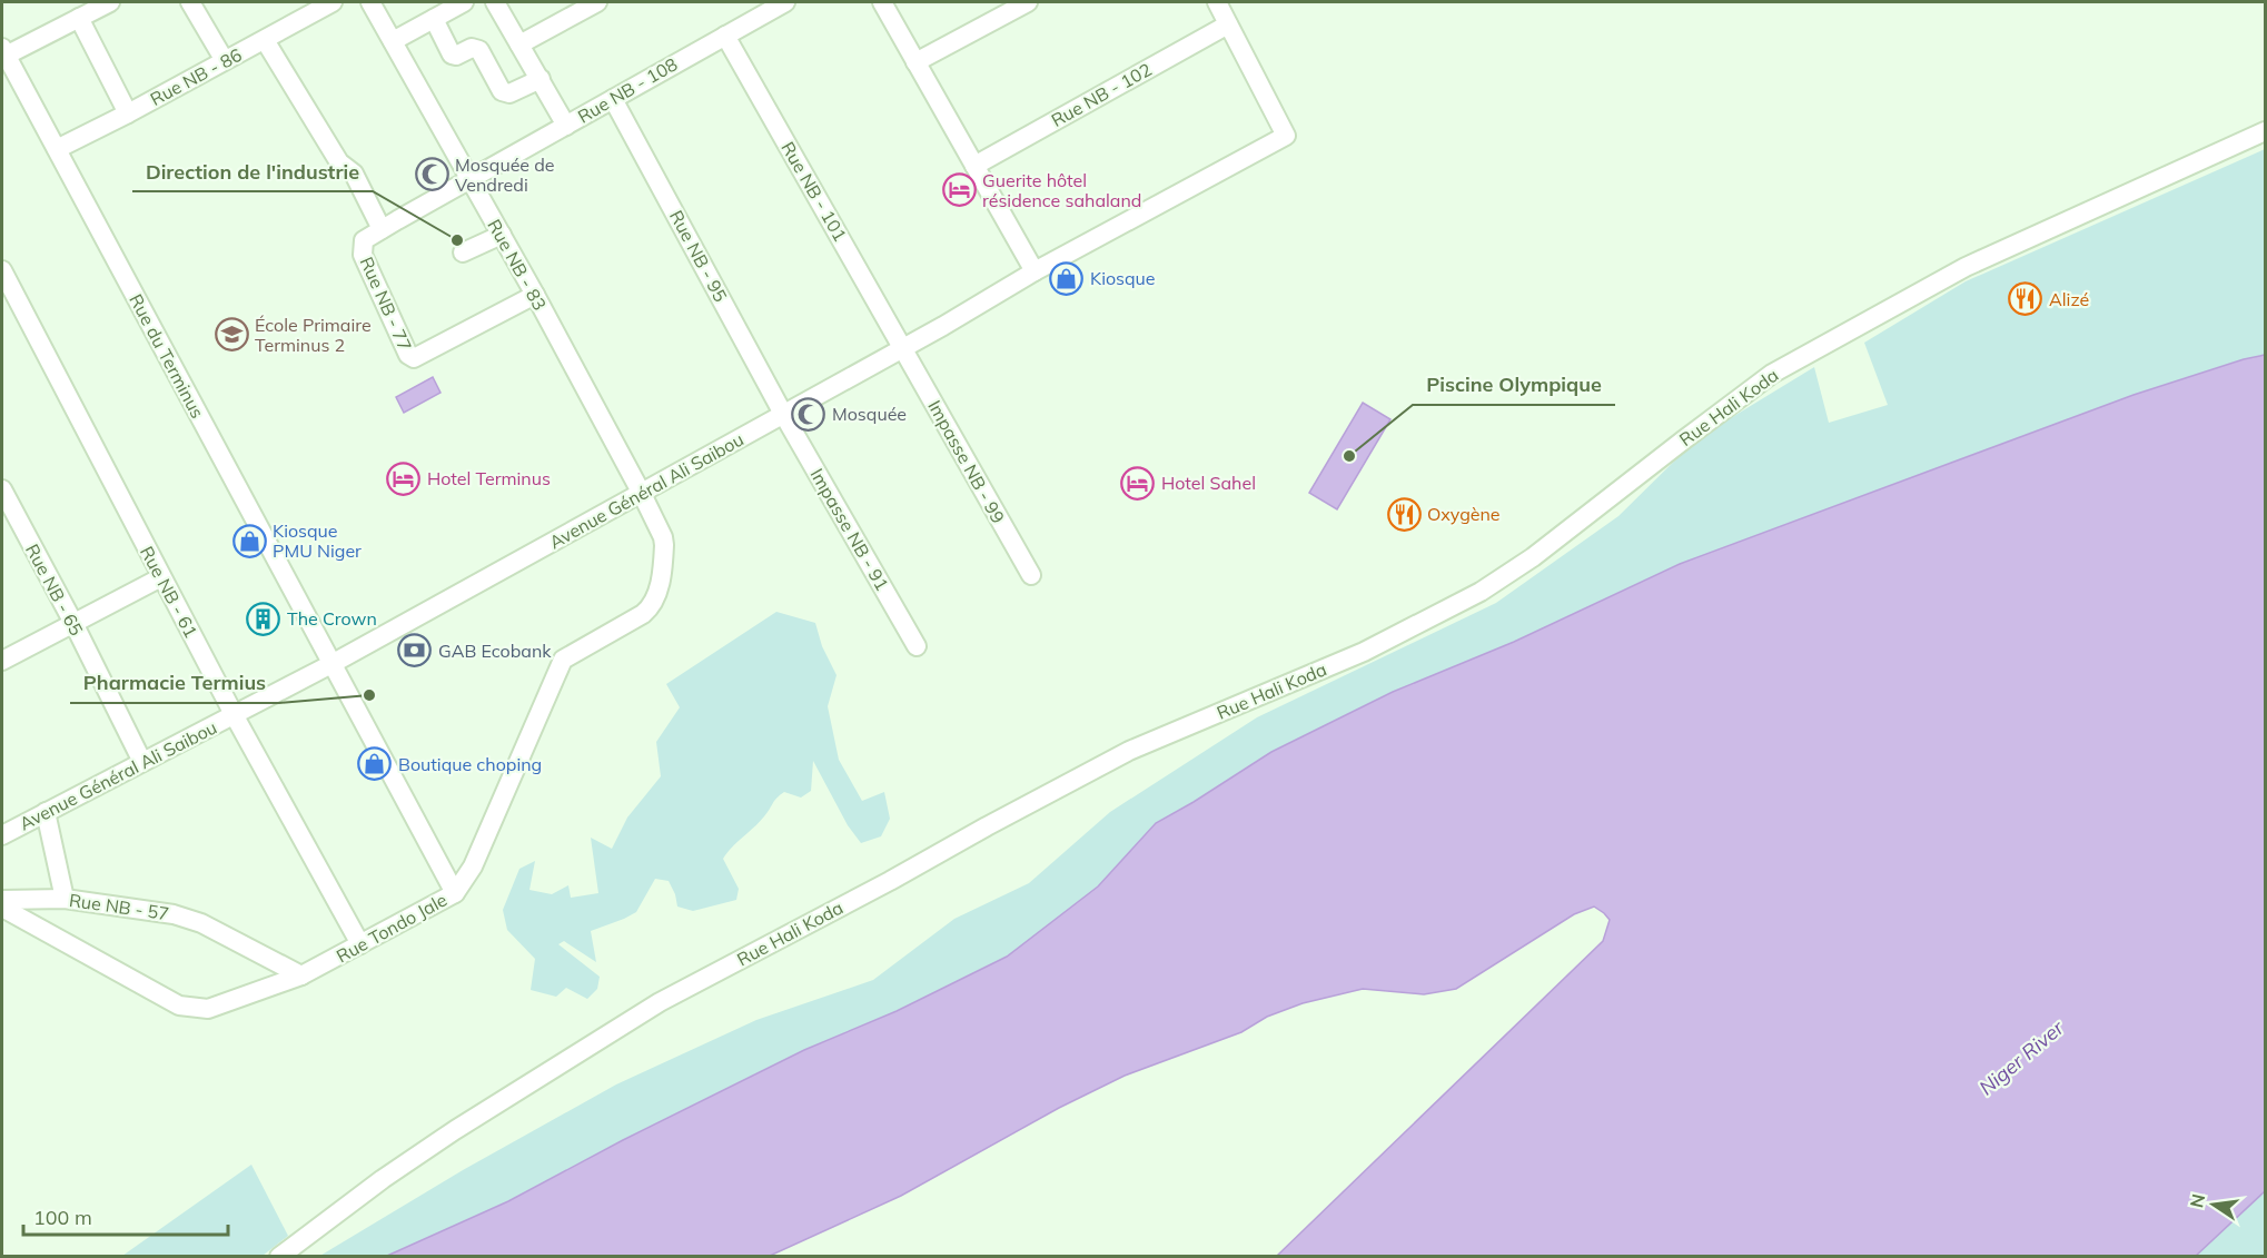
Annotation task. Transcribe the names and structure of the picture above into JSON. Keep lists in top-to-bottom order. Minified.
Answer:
{"streets":{"street":["Rue NB - 86","Rue NB - 108","Rue NB - 102","Rue NB - 101","Rue NB - 95","Rue NB - 83","Rue NB - 77","Rue du Terminus","Rue Hali Koda","Impasse NB - 99","Avenue Général Ali Saibou","Impasse NB - 91","Rue NB - 65","Rue NB - 61","Rue NB - 57","Rue Tondo Jale"]},"crossings":[["Rue NB - 86","Rue du Terminus"],["Rue NB - 108","Rue NB - 101"],["Rue NB - 108","Rue NB - 95"],["Rue NB - 108","Rue NB - 83"],["Rue NB - 108","Rue NB - 77"],["Rue NB - 102","Avenue Général Ali Saibou"],["Rue NB - 101","Impasse NB - 99"],["Rue NB - 101","Avenue Général Ali Saibou"],["Rue NB - 95","Avenue Général Ali Saibou"],["Rue NB - 95","Impasse NB - 91"],["Rue NB - 83","Rue NB - 77"],["Rue NB - 83","Avenue Général Ali Saibou"],["Rue NB - 83","Rue Tondo Jale"],["Rue du Terminus","Avenue Général Ali Saibou"],["Rue du Terminus","Rue Tondo Jale"],["Impasse NB - 99","Avenue Général Ali Saibou"],["Avenue Général Ali Saibou","Impasse NB - 91"],["Avenue Général Ali Saibou","Rue NB - 65"],["Avenue Général Ali Saibou","Rue NB - 61"],["Avenue Général Ali Saibou","Rue Tondo Jale"],["Rue NB - 61","Rue Tondo Jale"],["Rue NB - 57","Rue Tondo Jale"]],"water":["Niger River"],"places":{"mosque":["Mosquée de Vendredi","Mosquée"],"hotel":["Guerite hôtel résidence sahaland","Hotel Terminus","Hotel Sahel"],"other":["Direction de l'industrie","Piscine Olympique","Pharmacie Termius"],"shop":["Kiosque","Kiosque PMU Niger","Boutique choping"],"restaurant":["Alizé","Oxygène"],"school or university":["École Primaire Terminus 2"],"building":["The Crown"],"bank":["GAB Ecobank"]},"scale_bar":"100 m","north":"left"}
